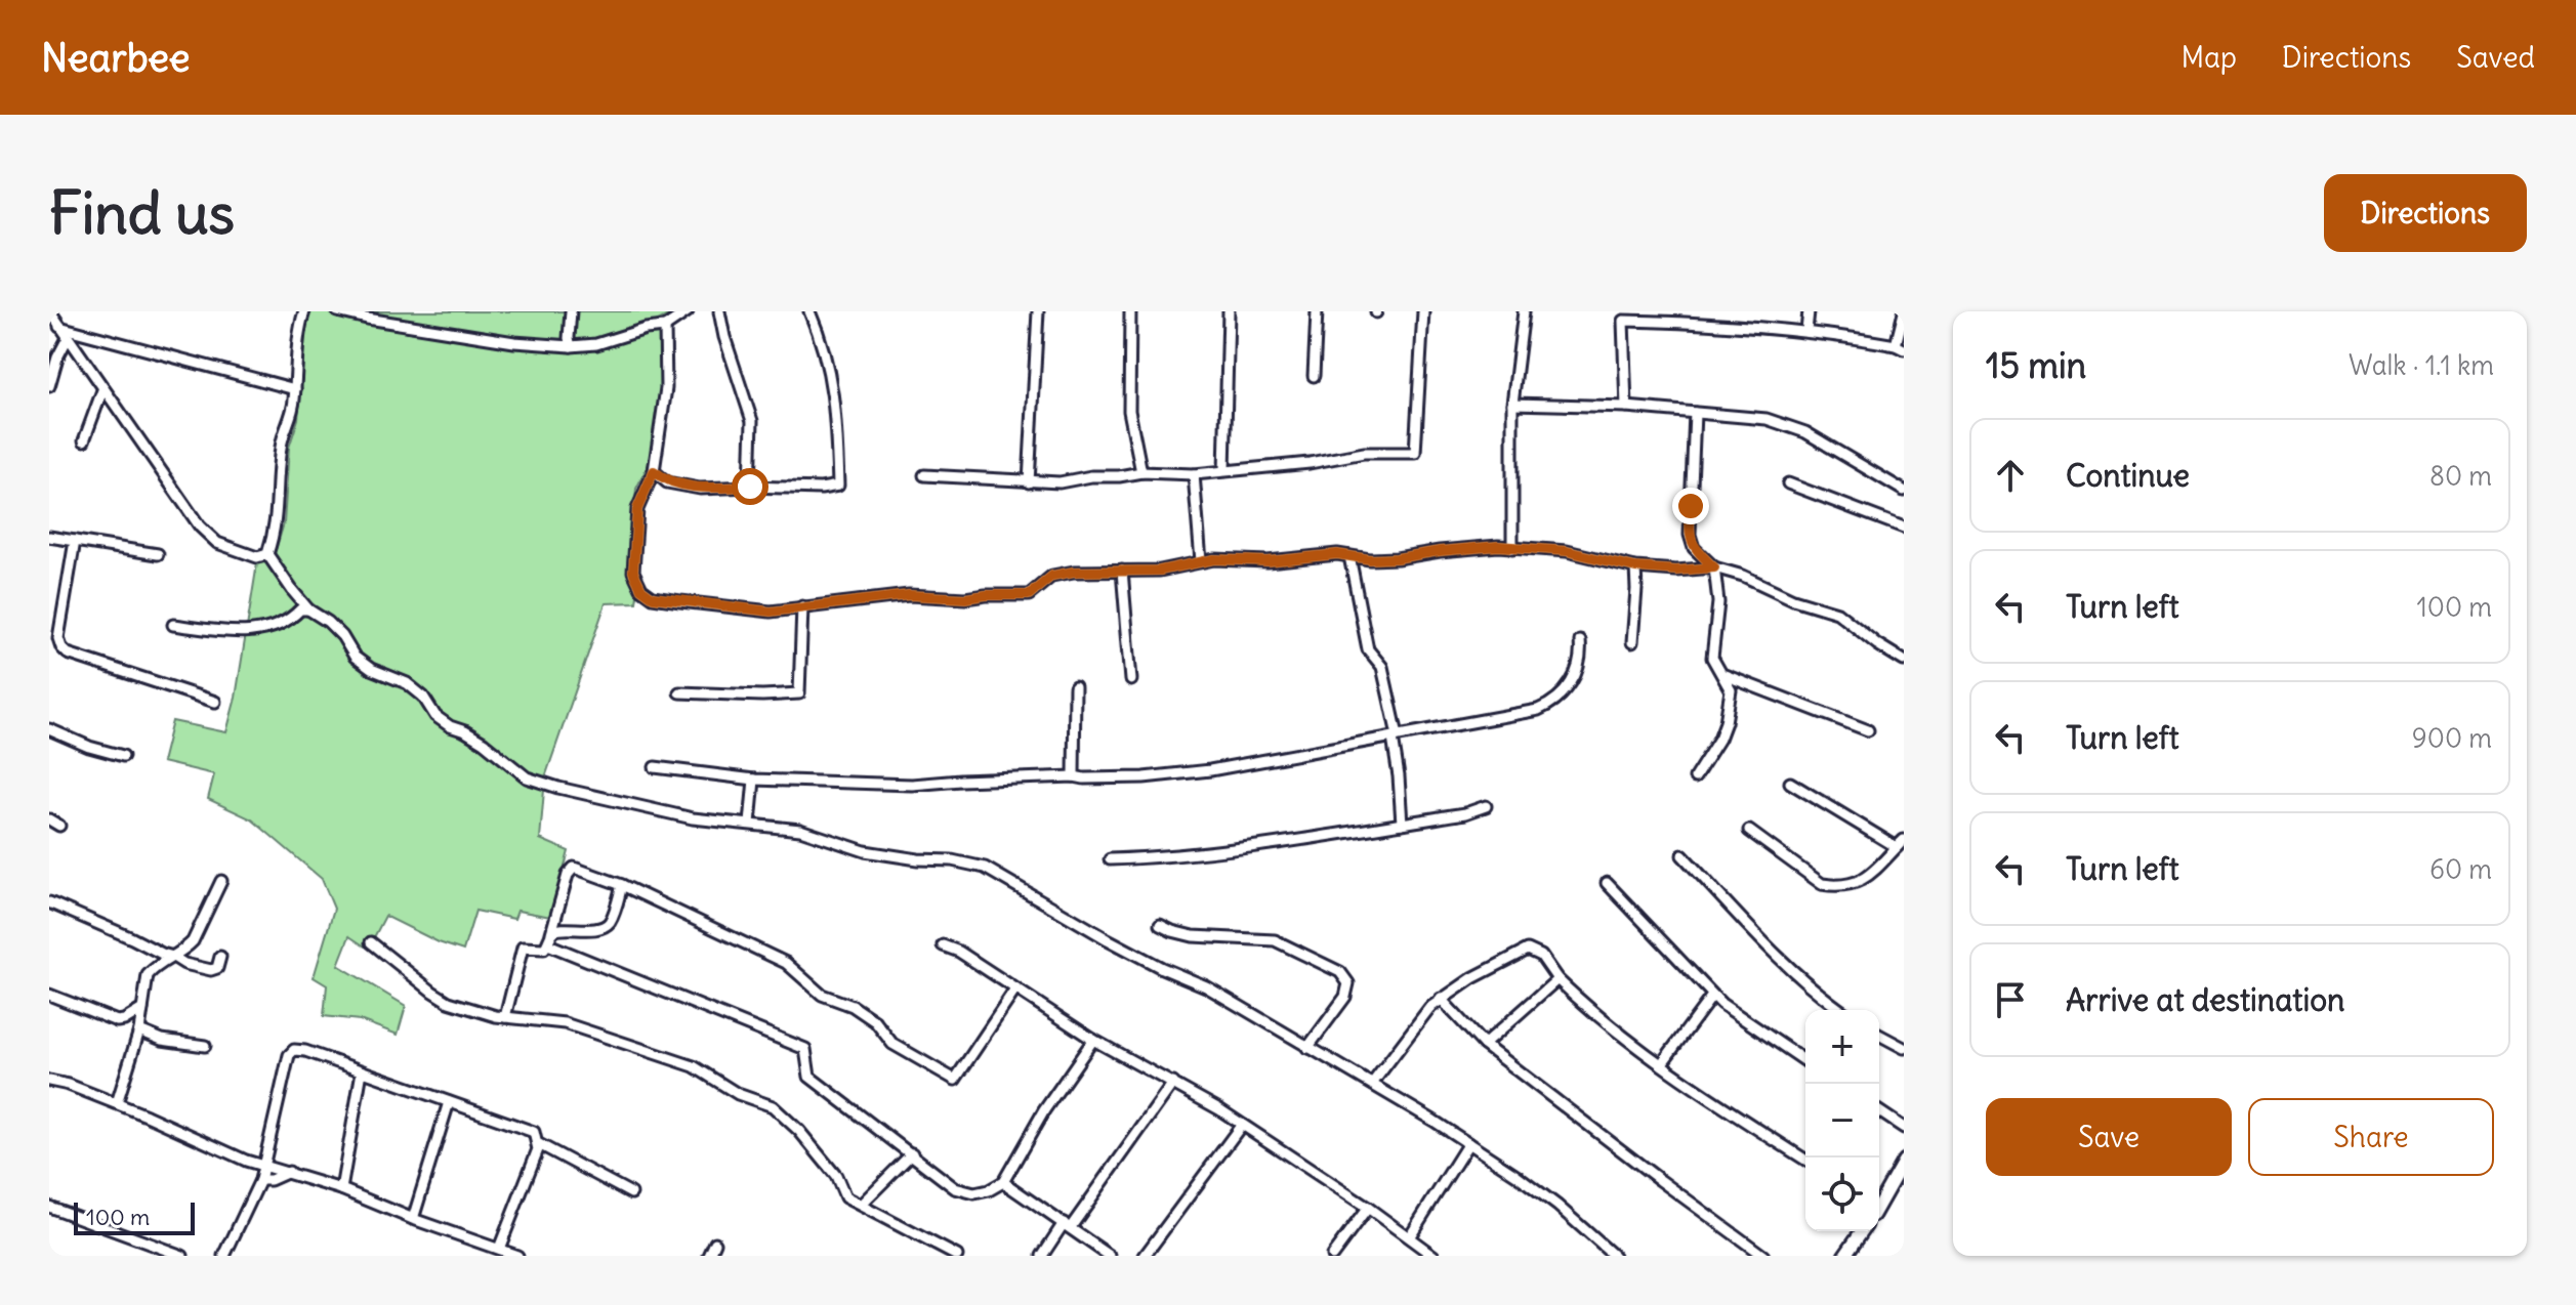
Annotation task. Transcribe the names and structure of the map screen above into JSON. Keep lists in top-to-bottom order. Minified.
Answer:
{"scale_bar":"100 m","page":{"header":"Nearbee","nav":["Map","Directions","Saved"],"buttons":["Directions",["Save","Share"]],"title":"Find us","heading":["15 min","Walk · 1.1 km"],"list":[["Continue","80 m"],["Turn left","100 m"],["Turn left","900 m"],["Turn left","60 m"],"Arrive at destination"],"map_buttons":["+","−"],"scale":"100 m"}}
